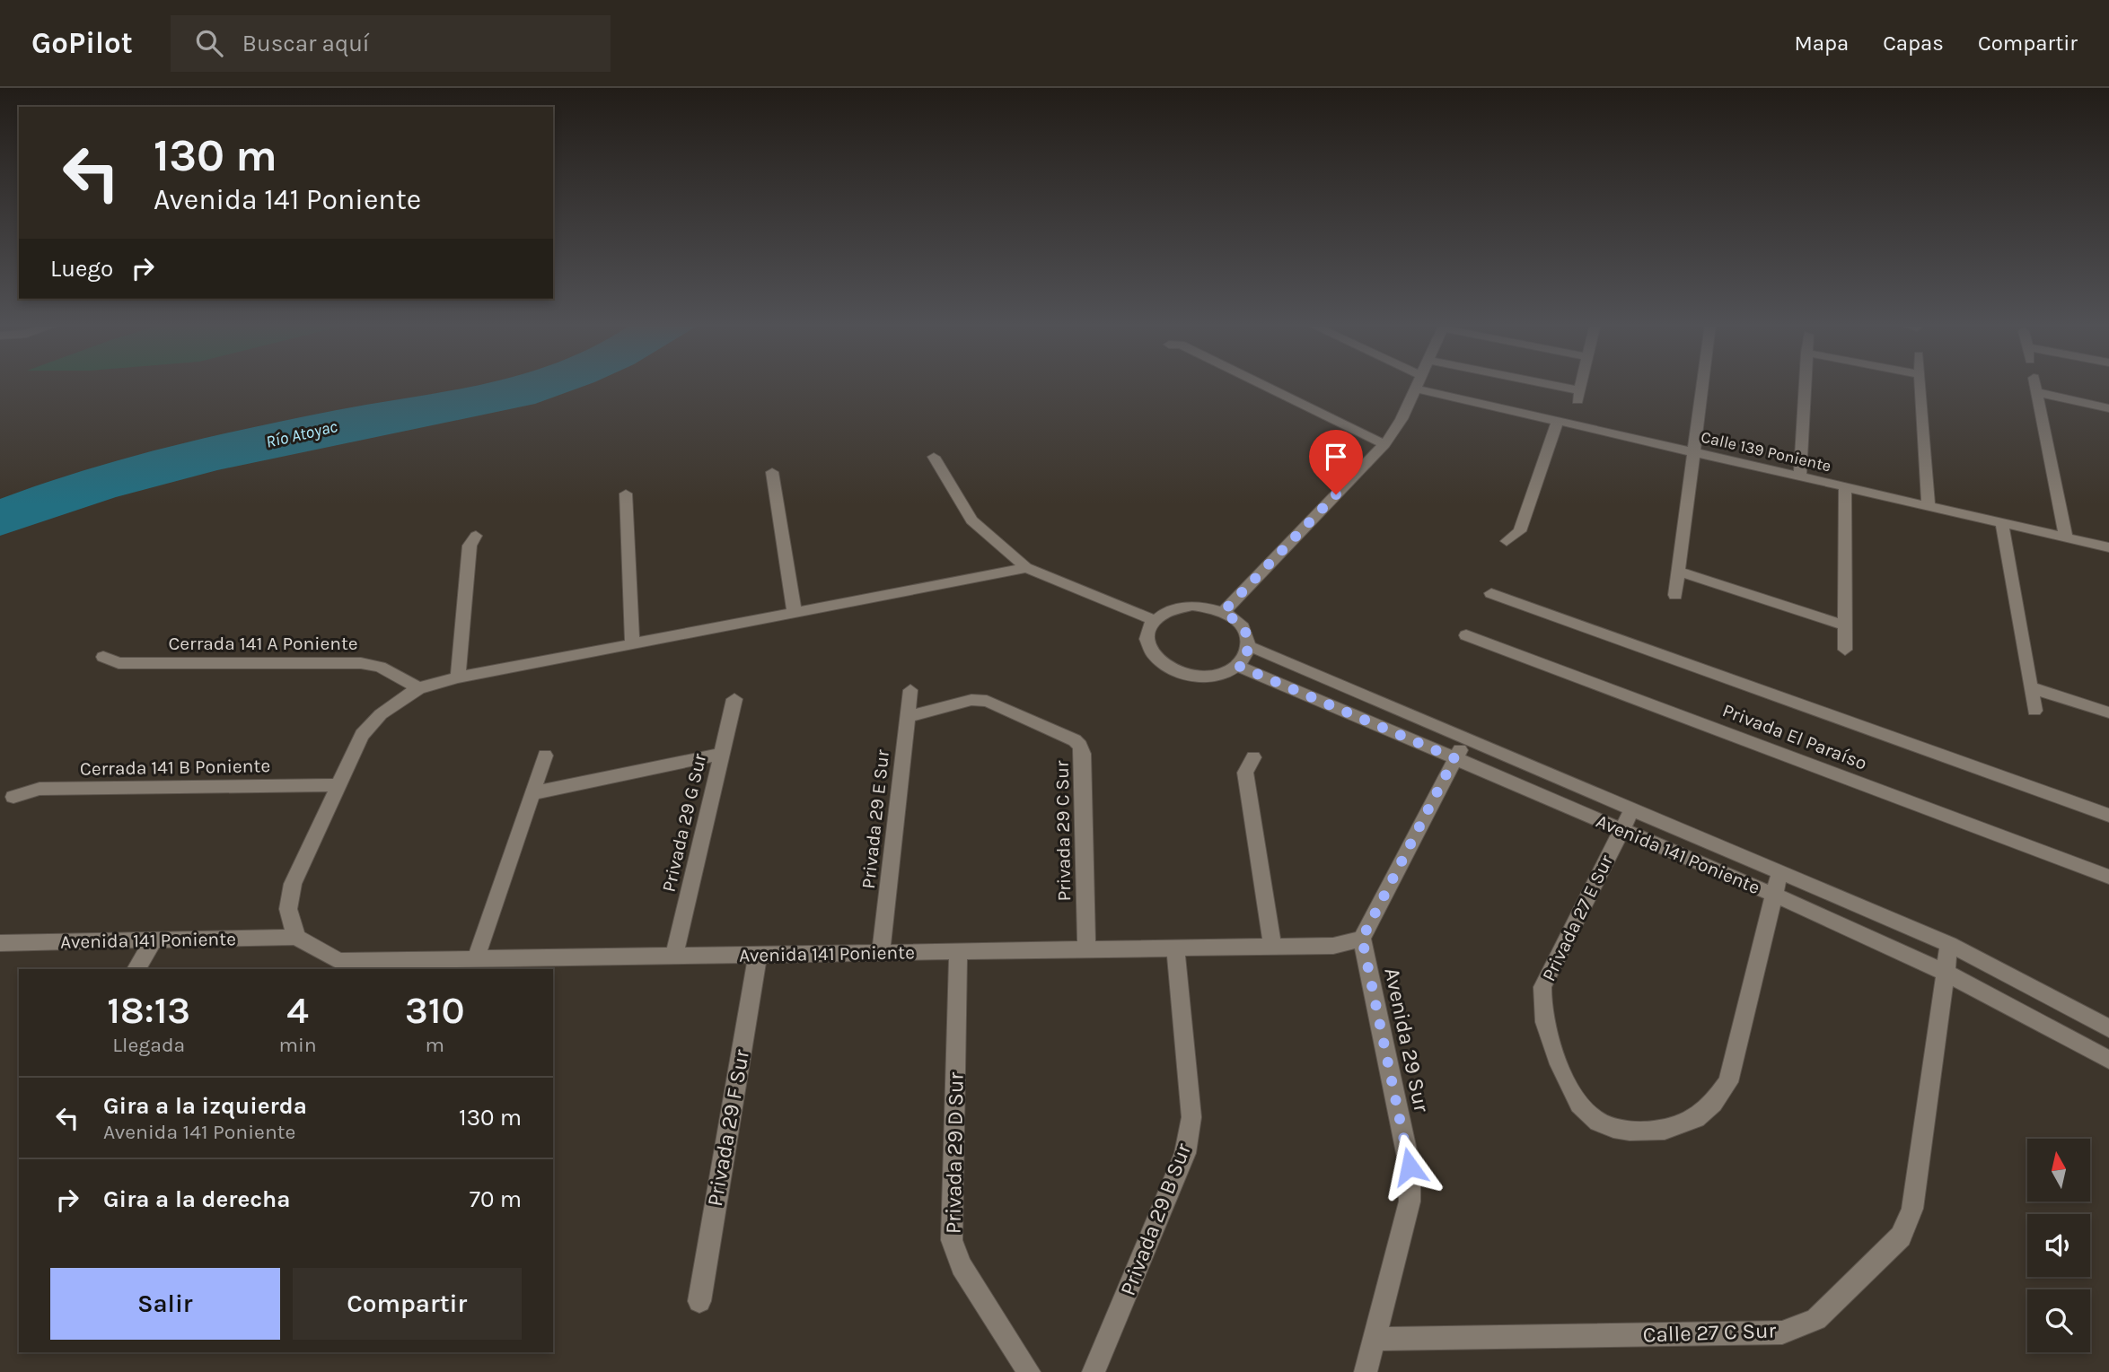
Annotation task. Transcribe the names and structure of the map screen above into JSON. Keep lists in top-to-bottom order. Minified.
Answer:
{"streets":{"street":["Calle 139 Poniente","Cerrada 141 A Poniente","Privada El Paraíso","Cerrada 141 B Poniente","Privada 29 E Sur","Privada 29 G Sur","Privada 29 C Sur","Avenida 141 Poniente","Privada 27 E Sur","Avenida 29 Sur","Privada 29 F Sur","Privada 29 D Sur","Privada 29 B Sur","Calle 27 C Sur"]},"crossings":[["Privada 29 E Sur","Privada 29 C Sur"],["Privada 29 E Sur","Avenida 141 Poniente"],["Privada 29 G Sur","Avenida 141 Poniente"],["Privada 29 C Sur","Avenida 141 Poniente"],["Avenida 141 Poniente","Privada 27 E Sur"],["Avenida 141 Poniente","Avenida 29 Sur"],["Avenida 141 Poniente","Privada 29 F Sur"],["Avenida 141 Poniente","Privada 29 D Sur"],["Avenida 141 Poniente","Privada 29 B Sur"],["Avenida 141 Poniente","Calle 27 C Sur"],["Avenida 29 Sur","Calle 27 C Sur"]],"water":["Río Atoyac"],"north":"top","page":{"header":"GoPilot","search":"Buscar aquí","nav":["Mapa","Capas","Compartir"],"turn":["130 m","Avenida 141 Poniente"],"then":"Luego","eta":["18:13","Llegada","4","min","310","m"],"list":[{"name":"Gira a la izquierda","note":"Avenida 141 Poniente","value":"130 m"},{"name":"Gira a la derecha","value":"70 m"}],"buttons":["Salir","Compartir"]}}
